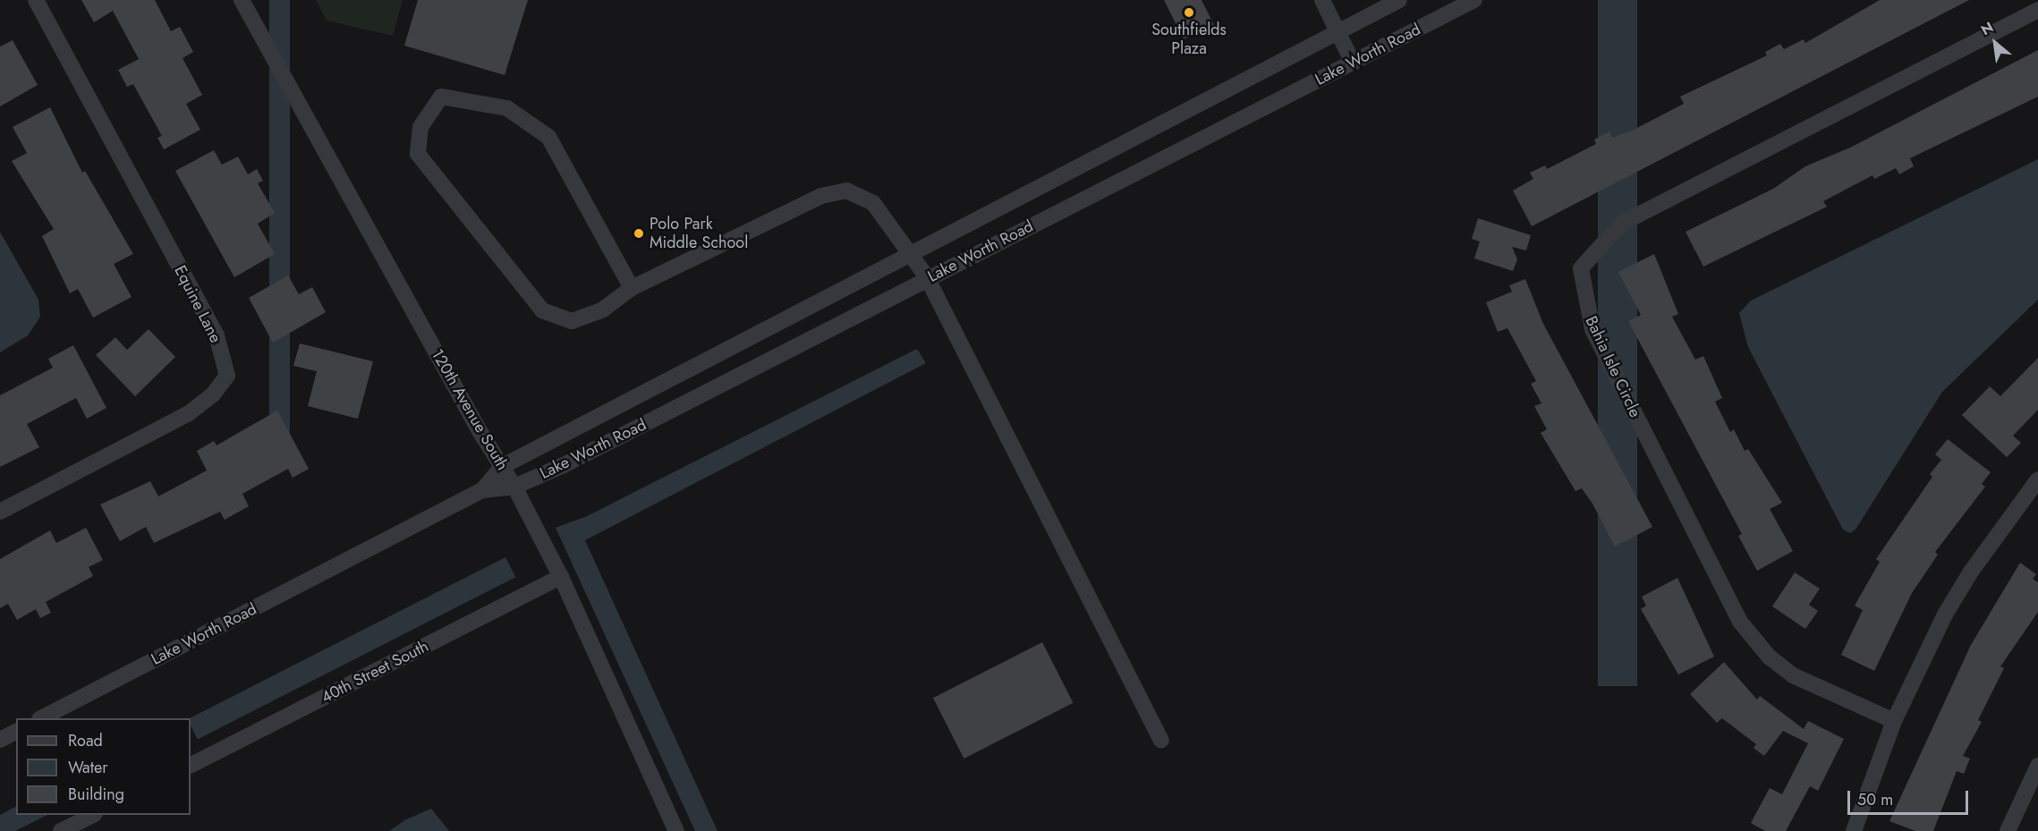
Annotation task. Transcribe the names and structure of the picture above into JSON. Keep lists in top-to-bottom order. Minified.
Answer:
{"streets":{"street":["Lake Worth Road","Equine Lane","Bahia Isle Circle","120th Avenue South","40th Street South"]},"crossings":[["Lake Worth Road","120th Avenue South"],["120th Avenue South","40th Street South"]],"places":["Southfields Plaza","Polo Park Middle School"],"legend":["Road","Water","Building"],"scale_bar":"50 m","north":"top left"}
